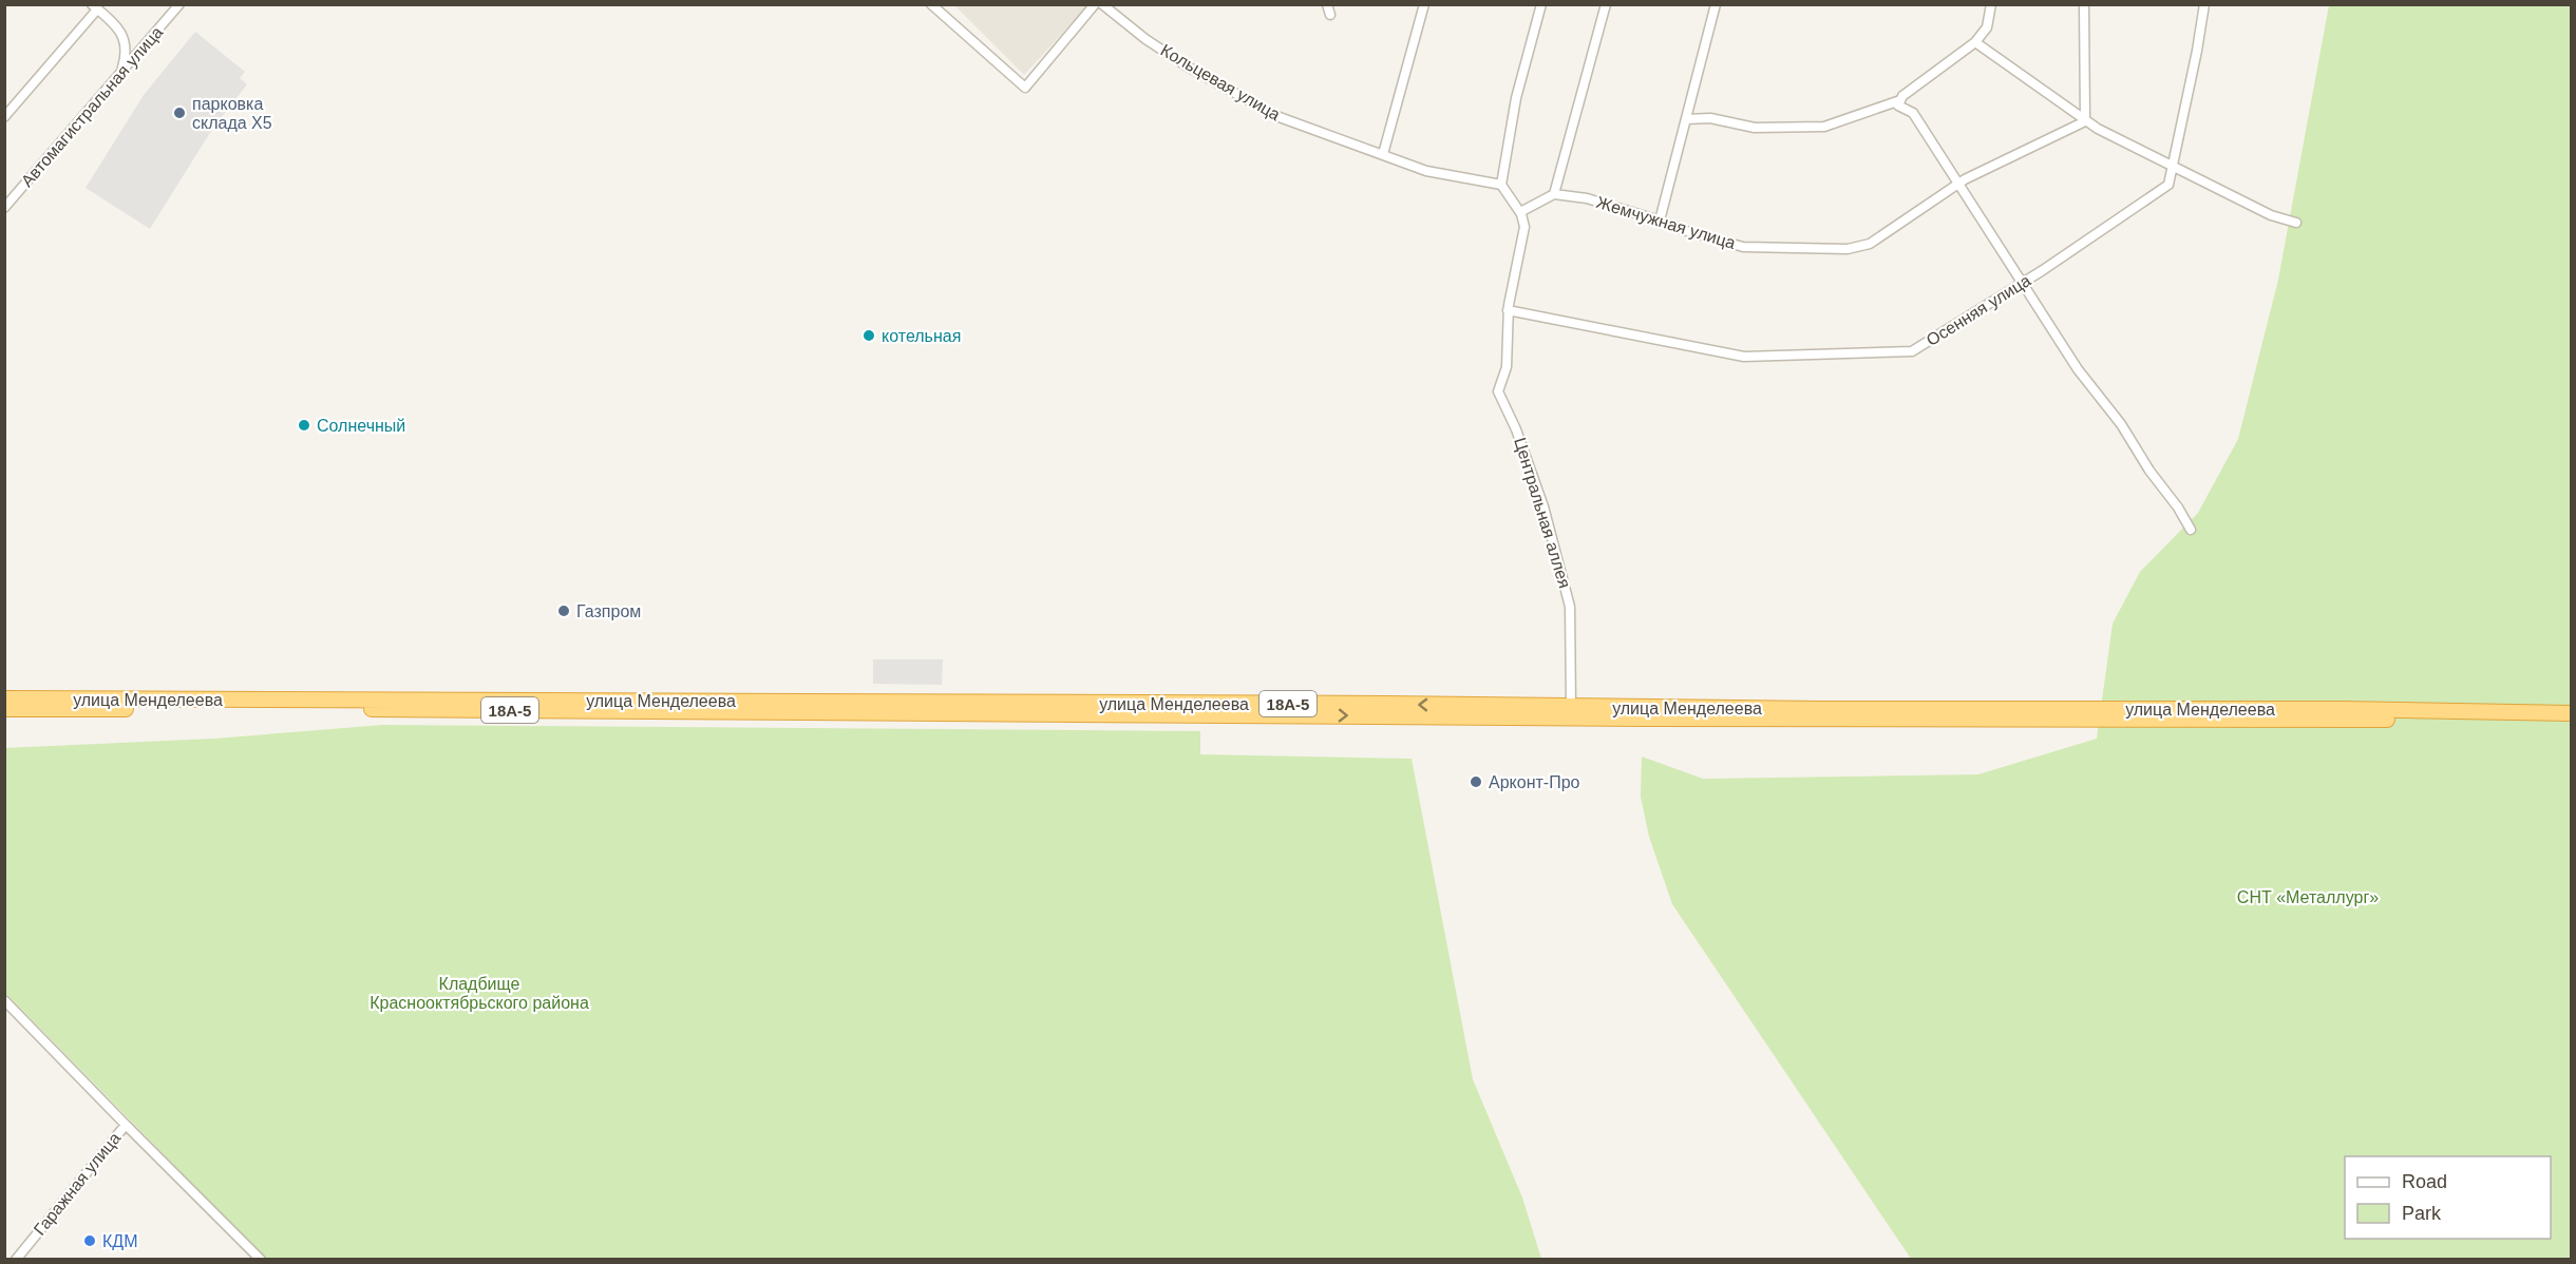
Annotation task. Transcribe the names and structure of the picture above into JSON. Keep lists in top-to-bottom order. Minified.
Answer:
{"streets":{"highway":["улица Менделеева","18А-5"],"street":["Кольцевая улица","Автомагистральная улица","Жемчужная улица","Осенняя улица","Центральная аллея","Гаражная улица"]},"crossings":[["Осенняя улица","Центральная аллея"],["Центральная аллея","улица Менделеева"]],"parks":["СНТ «Металлург»","Кладбище Краснооктябрьского района"],"places":["парковка склада X5","котельная","Солнечный","Газпром","Арконт-Про","КДМ"],"legend":["Road","Park"]}
